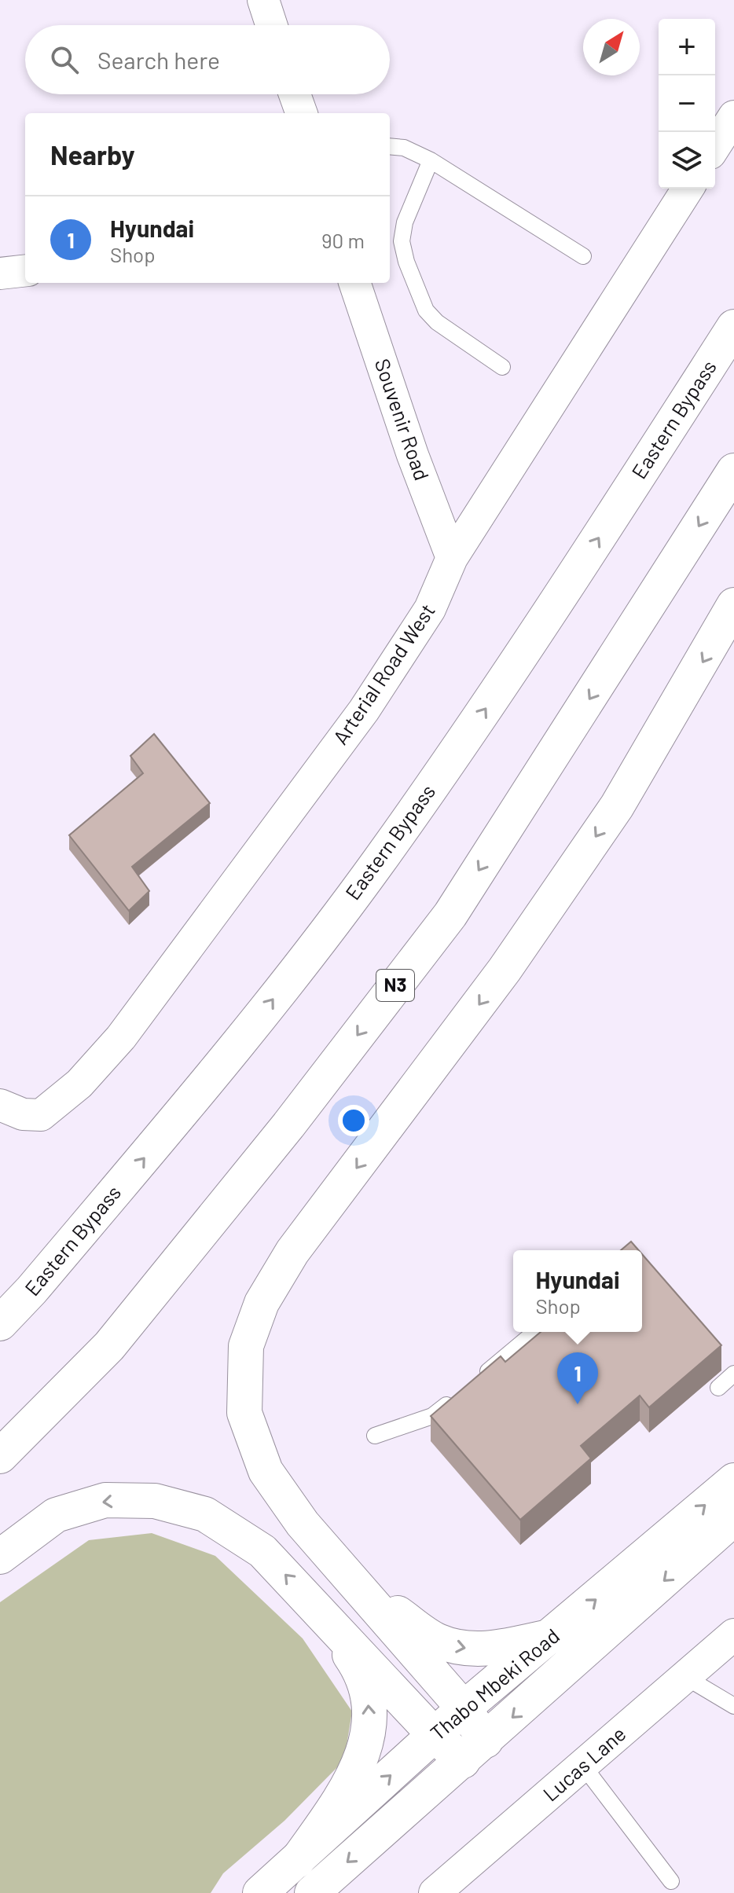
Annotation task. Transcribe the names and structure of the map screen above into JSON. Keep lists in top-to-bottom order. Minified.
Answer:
{"streets":{"main road":["Eastern Bypass","N3","Thabo Mbeki Road"],"street":["Souvenir Road","Arterial Road West","Lucas Lane"]},"crossings":[["Souvenir Road","Arterial Road West"]],"north":"top right","page":{"map_buttons":["+","−"],"search":"Search here","heading":"Nearby","list":[{"mark":"1","name":"Hyundai","note":"Shop","value":"90 m"}],"popup":["Hyundai","Shop"],"pins":"1"}}
